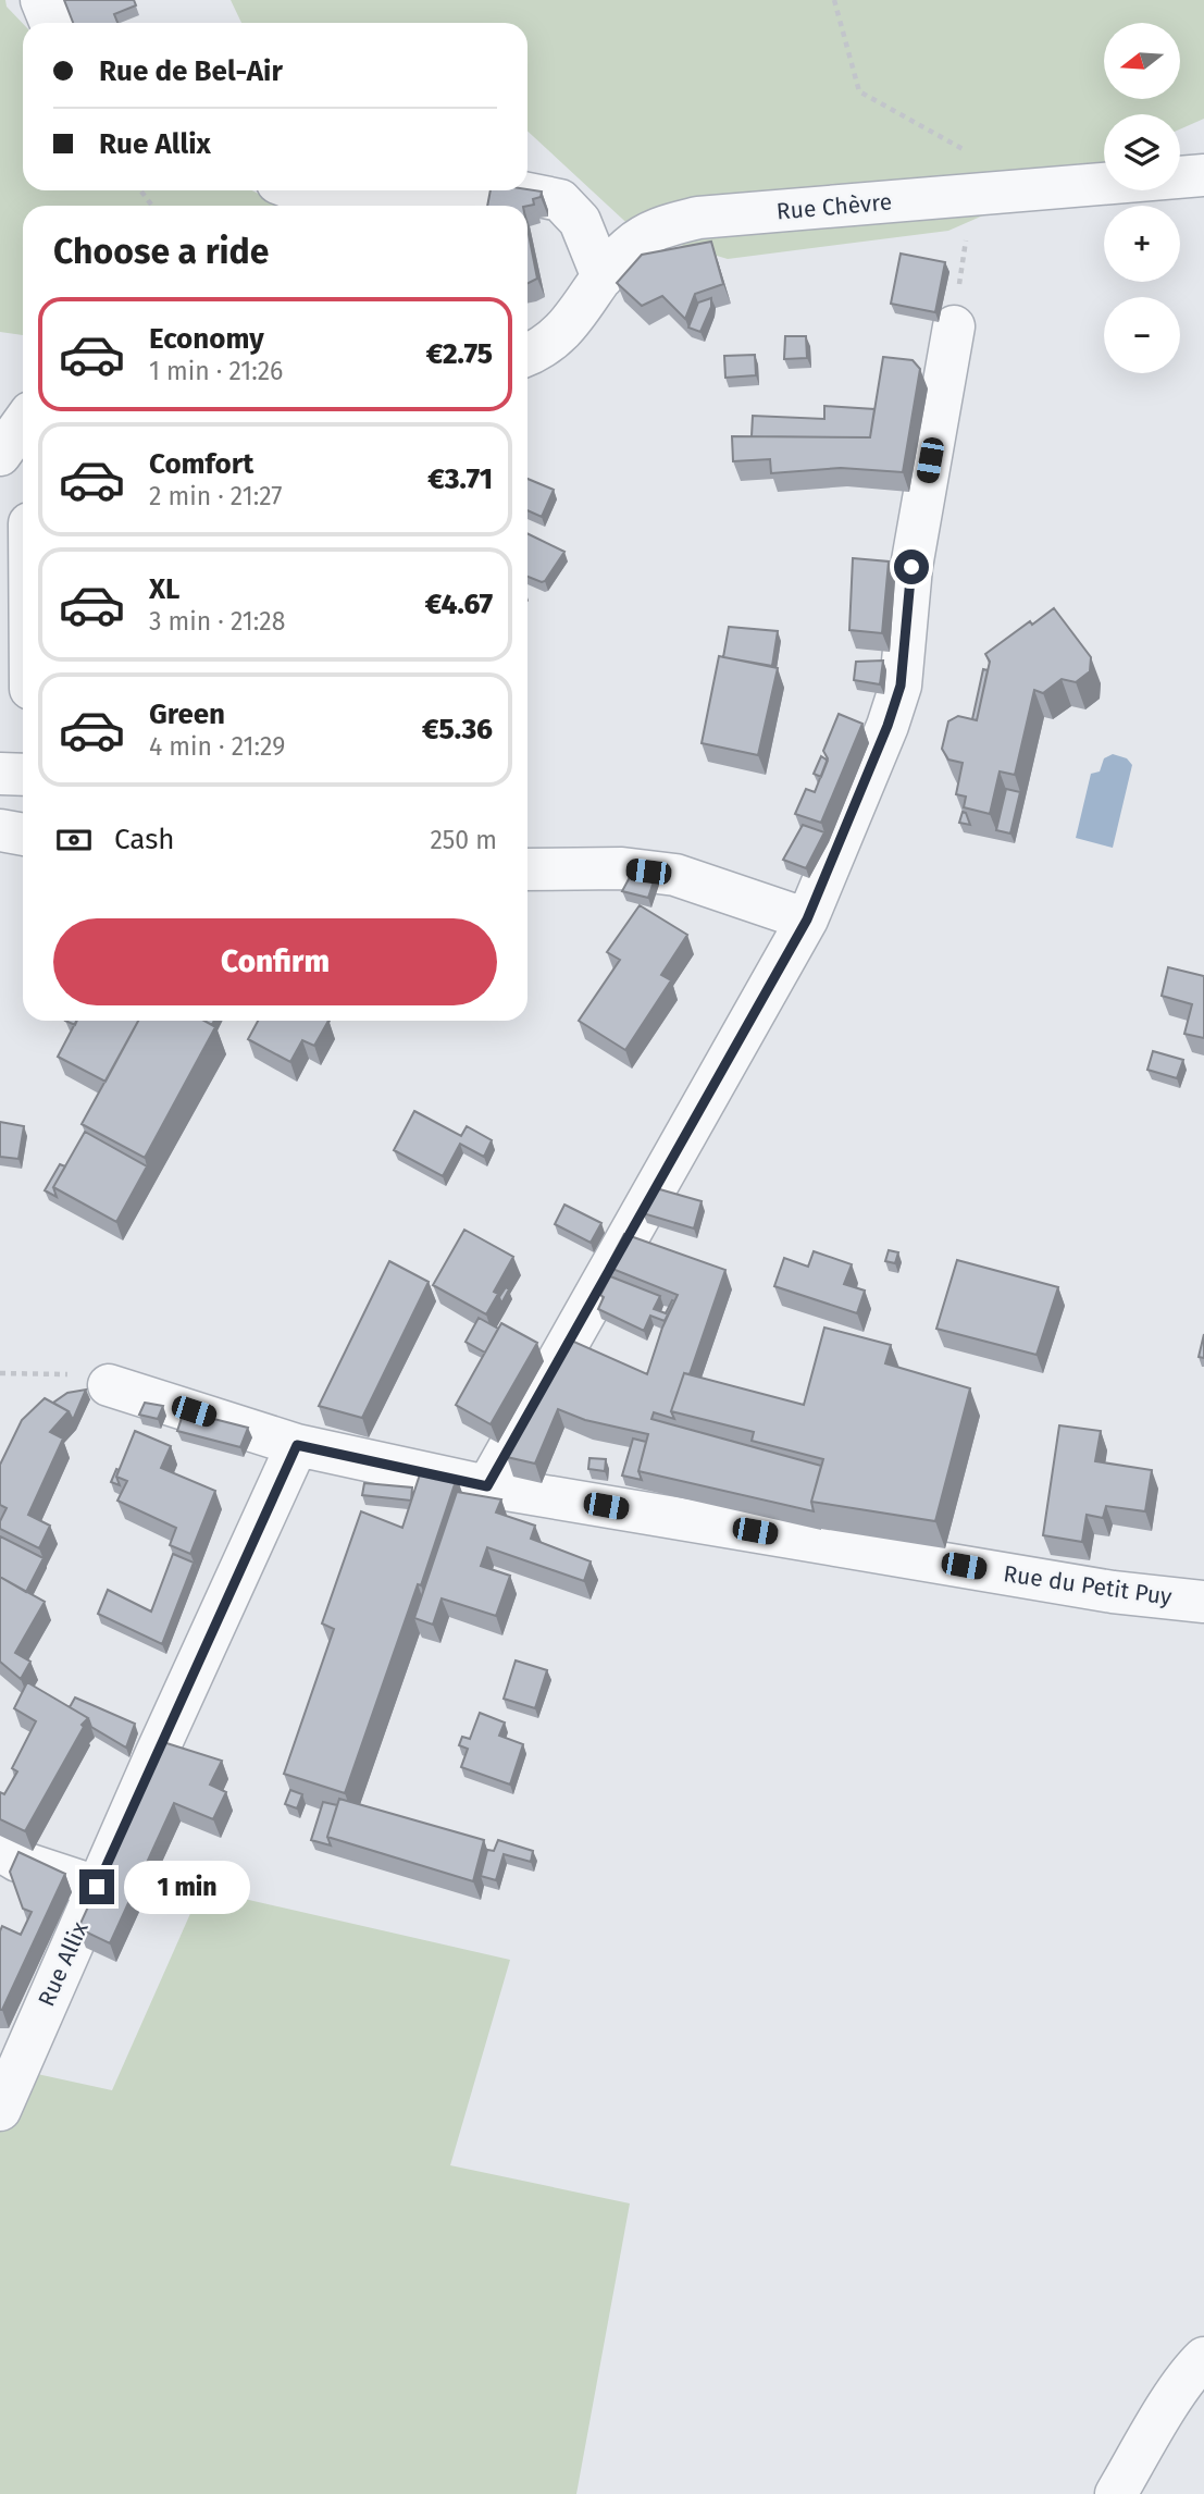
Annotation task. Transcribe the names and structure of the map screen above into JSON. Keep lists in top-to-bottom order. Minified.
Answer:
{"streets":{"street":["Rue Chèvre","Rue du Petit Puy","Rue Allix"]},"crossings":[["Rue du Petit Puy","Rue Allix"]],"north":"left","page":{"map_buttons":["+","−"],"banner":["Rue de Bel-Air","Rue Allix"],"heading":"Choose a ride","list":[{"name":"Economy","note":"1 min · 21:26","value":"€2.75"},{"name":"Comfort","note":"2 min · 21:27","value":"€3.71"},{"name":"XL","note":"3 min · 21:28","value":"€4.67"},{"name":"Green","note":"4 min · 21:29","value":"€5.36"}],"pay":["Cash","250 m"],"buttons":"Confirm","bubble":"1 min"}}
